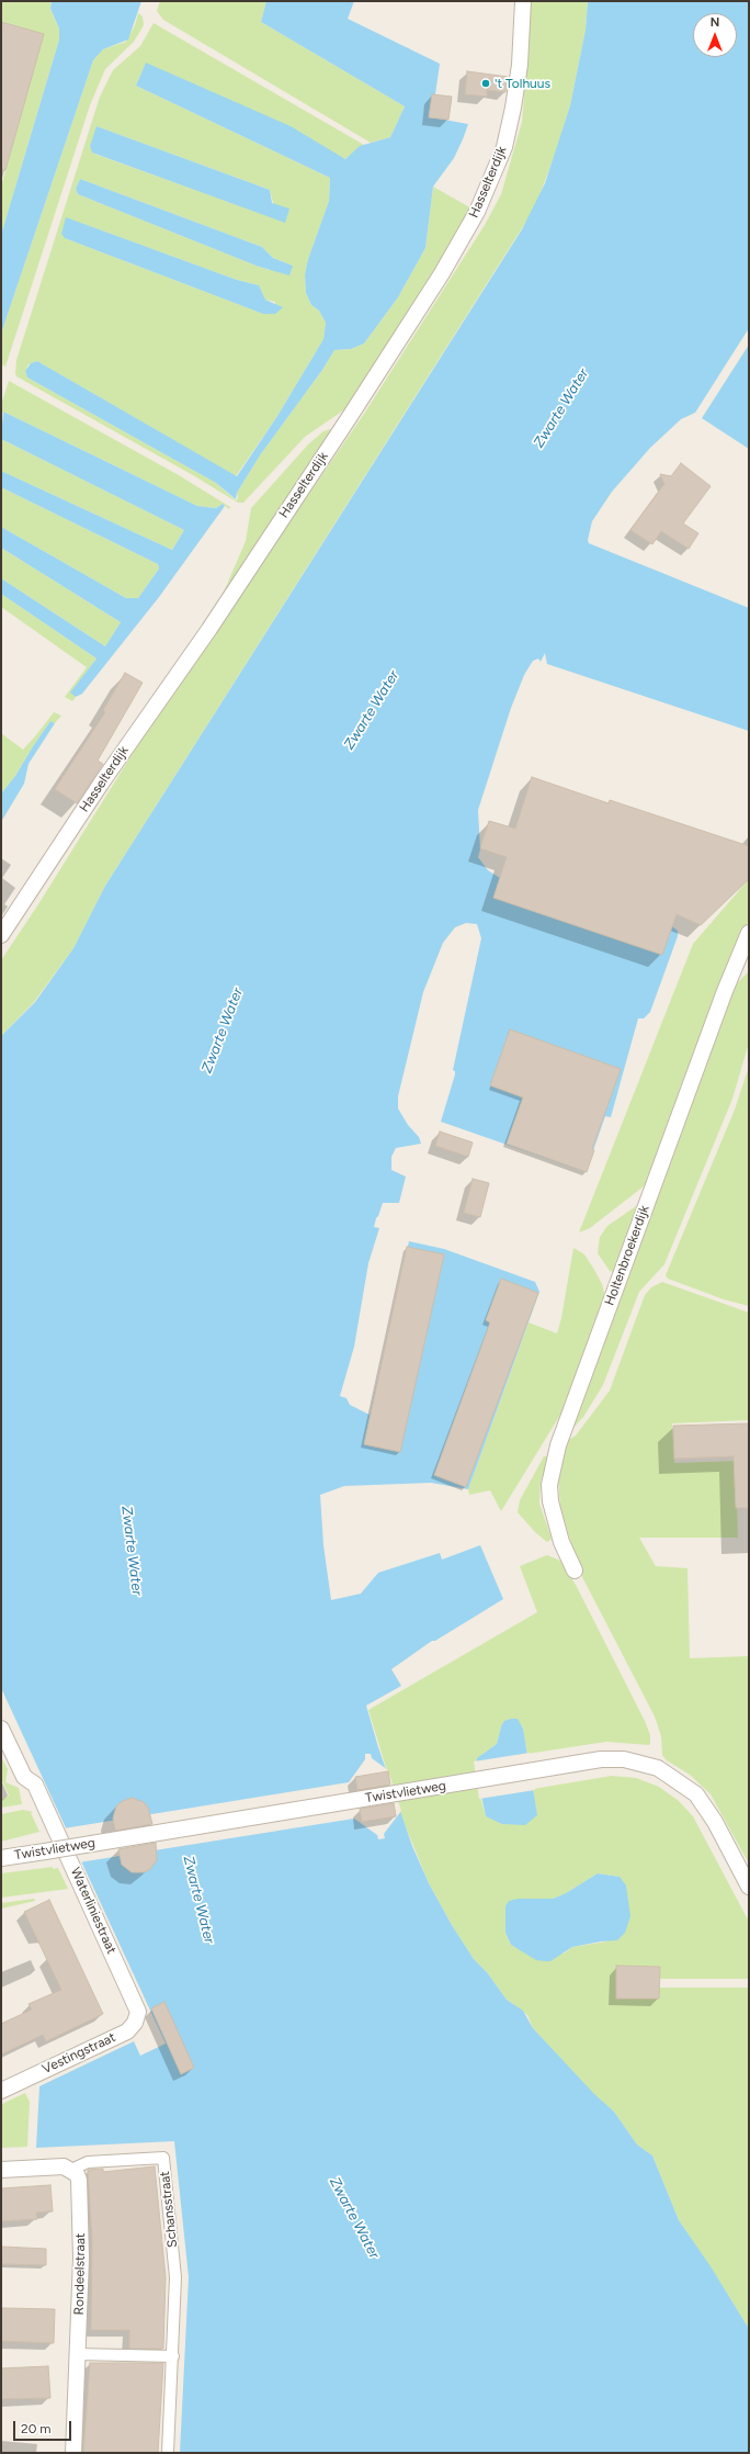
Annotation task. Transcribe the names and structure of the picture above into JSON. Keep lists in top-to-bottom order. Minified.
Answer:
{"streets":{"street":["Hasselterdijk","Holtenbroekerdijk","Twistvlietweg","Waterliniestraat","Vestingstraat","Schansstraat","Rondeelstraat"]},"crossings":[["Waterliniestraat","Vestingstraat"],["Schansstraat","Rondeelstraat"]],"water":["Zwarte Water"],"places":["'t Tolhuus"],"scale_bar":"20 m","north":"top"}
